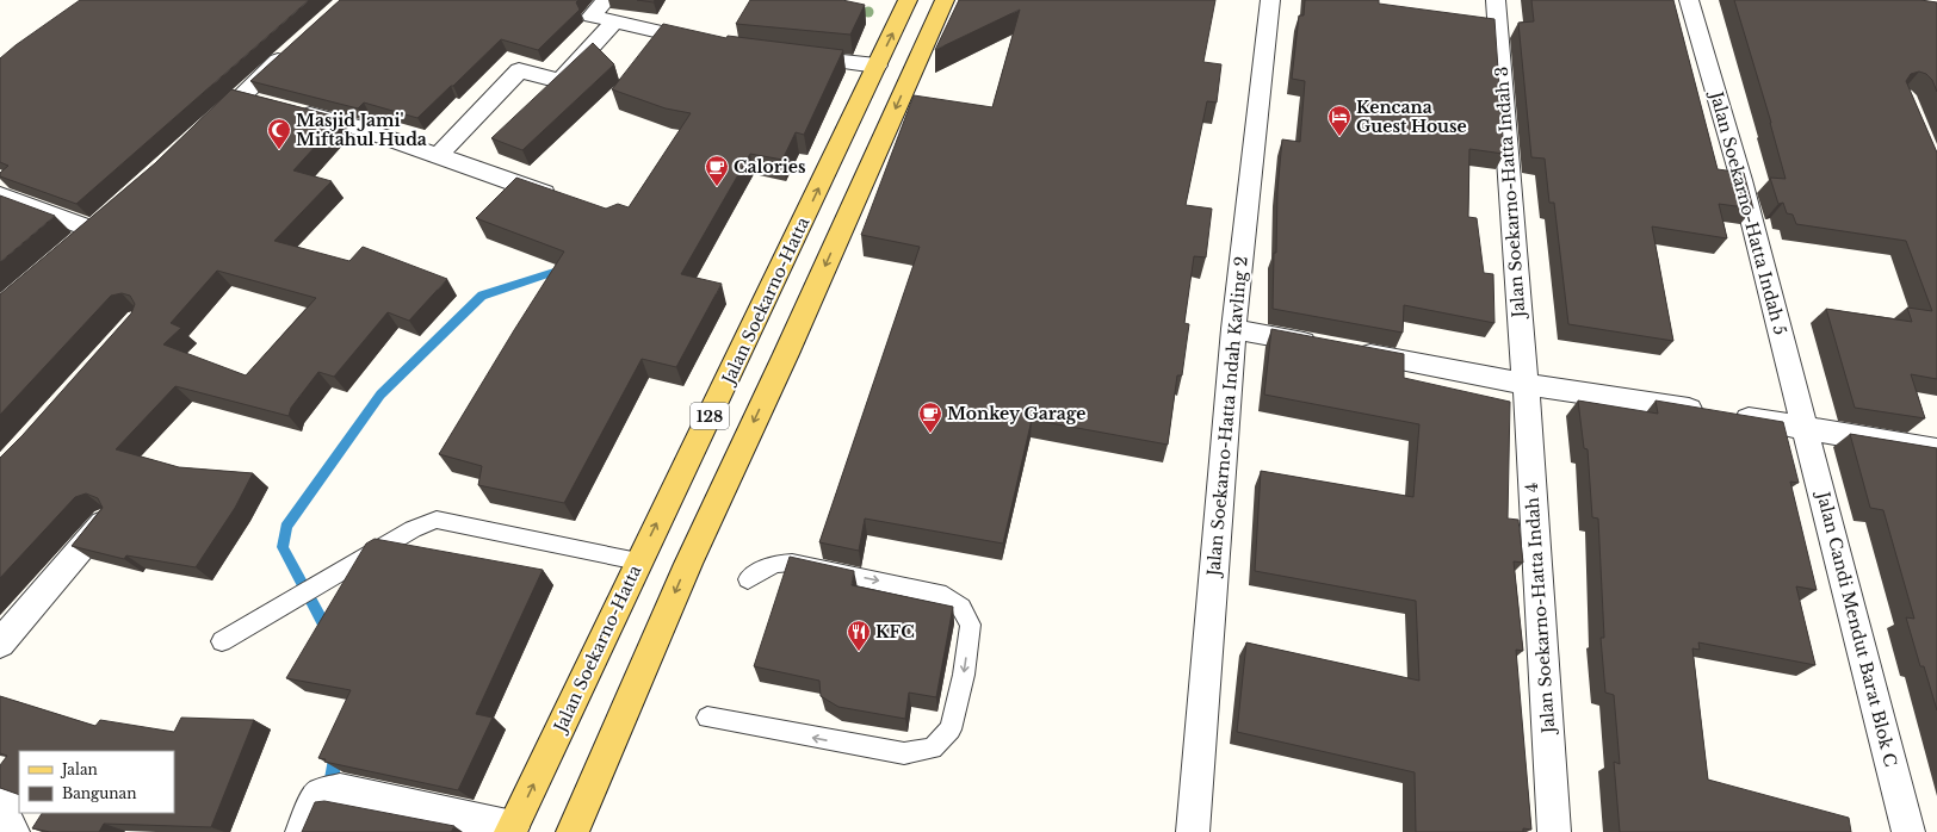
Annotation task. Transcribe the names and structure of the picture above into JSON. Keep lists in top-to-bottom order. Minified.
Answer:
{"streets":{"main road":["Jalan Soekarno-Hatta","128"],"street":["Jalan Soekarno-Hatta Indah 3","Jalan Soekarno-Hatta Indah 5","Jalan Soekarno-Hatta Indah Kavling 2","Jalan Soekarno-Hatta Indah 4","Jalan Candi Mendut Barat Blok C"]},"crossings":[["Jalan Soekarno-Hatta Indah 3","Jalan Soekarno-Hatta Indah 4"],["Jalan Soekarno-Hatta Indah 5","Jalan Candi Mendut Barat Blok C"]],"places":{"hotel":["Kencana Guest House"],"mosque":["Masjid Jami' Miftahul Huda"],"cafe":["Calories","Monkey Garage"],"restaurant":["KFC"]},"legend":["Jalan","Bangunan"]}
